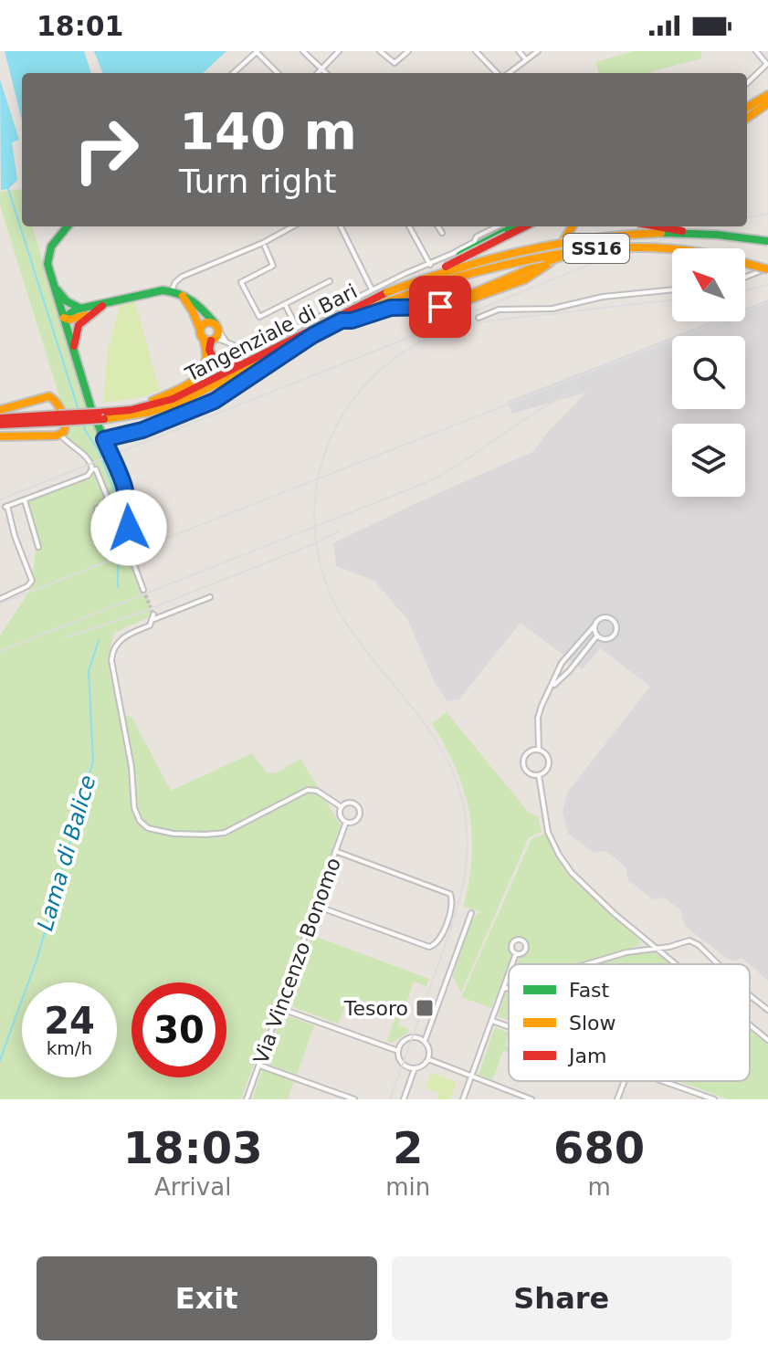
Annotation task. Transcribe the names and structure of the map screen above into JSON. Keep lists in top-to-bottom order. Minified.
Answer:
{"streets":{"main road":["SS16","Tangenziale di Bari"],"street":["Via Vincenzo Bonomo"]},"water":["Lama di Balice"],"places":{"transit":["Tesoro"]},"legend":["Fast","Slow","Jam"],"north":"top left","page":{"status":"18:01","turn":["140 m","Turn right"],"speed":"24 km/h","limit":"30","eta":["18:03","Arrival","2","min","680","m"],"buttons":["Exit","Share"]}}
